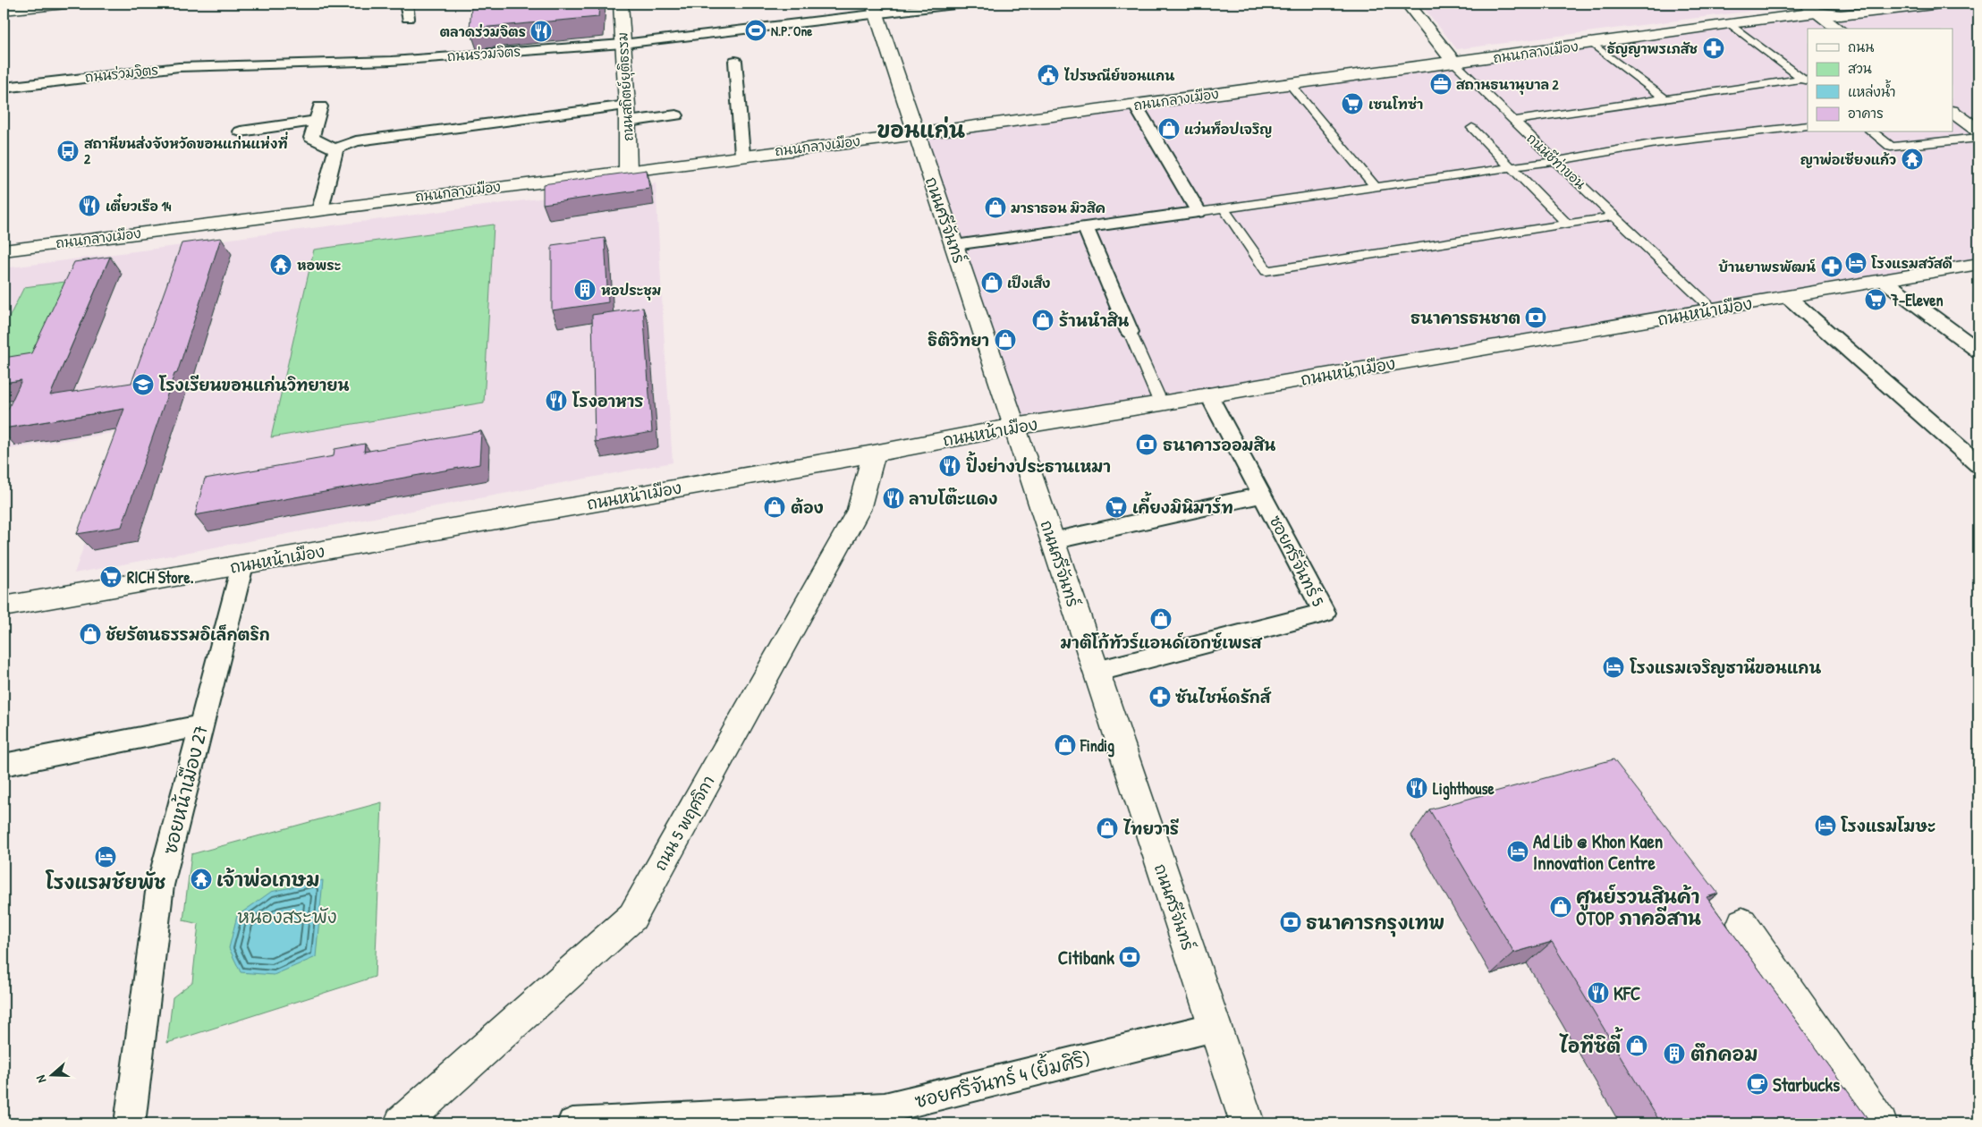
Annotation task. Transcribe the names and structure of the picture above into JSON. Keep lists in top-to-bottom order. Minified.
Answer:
{"streets":{"main road":["ถนนกลางเมือง","ถนนสถิตย์ยุติธรรม","ถนนชีท่าขอน","ถนนศรีจันทร์","ถนนหน้าเมือง","ถนน 5 พฤศจิกา"],"street":["ถนนร่วมจิตร","ซอยศรีจันทร์ 5","ซอยหน้าเมือง 27","ซอยศรีจันทร์ 4 (ยิ้มศิริ)"]},"crossings":[["ถนนกลางเมือง","ถนนสถิตย์ยุติธรรม"],["ถนนกลางเมือง","ถนนชีท่าขอน"],["ถนนกลางเมือง","ถนนศรีจันทร์"],["ถนนร่วมจิตร","ถนนสถิตย์ยุติธรรม"],["ถนนร่วมจิตร","ถนนศรีจันทร์"],["ถนนชีท่าขอน","ถนนหน้าเมือง"],["ถนนศรีจันทร์","ถนนหน้าเมือง"],["ถนนศรีจันทร์","ซอยศรีจันทร์ 5"],["ถนนศรีจันทร์","ซอยศรีจันทร์ 4 (ยิ้มศิริ)"],["ถนนหน้าเมือง","ซอยศรีจันทร์ 5"],["ถนนหน้าเมือง","ซอยหน้าเมือง 27"],["ถนนหน้าเมือง","ถนน 5 พฤศจิกา"]],"districts":["ขอนแก่น"],"parks":["หนองสระพัง"],"places":{"sports":["N.P. One"],"restaurant":["ตลาดร่วมจิตร","เตี๋ยวเรือ 14","โรงอาหาร","ปิ้งย่างประธานเหมา","ลาบโต๊ะแดง","Lighthouse","KFC"],"pharmacy":["ธัญญาพรเภสัช","บ้านยาพรพัฒน์","ซันไชน์ดรักส์"],"public building":["ไปรษณีย์ขอนแกน"],"office":["สถานธนานุบาล 2"],"supermarket":["เซนโทซ่า","7-Eleven","เคี้ยงมินิมาร์ท","RICH Store."],"shop":["แว่นท็อปเจริญ","มาราธอน มิวสิค","เป็งเส็ง","ร้านนำสิน","ธิติวิทยา","ต้อง","มาติโก้ทัวร์แอนด์เอกซ์เพรส","ชัยรัตนธรรมอิเล็กตริก","Findig","ไทยวารี","ศูนย์รวนสินค้า OTOP ภาคอีสาน","ไอทีซิตี้"],"bus stop":["สถานีขนส่งจังหวัดขอนแก่นแห่งที่ 2"],"temple":["ญาพ่อเซียงแก้ว","หอพระ","เจ้าพ่อเกษม"],"hotel":["โรงแรมสวัสดี","โรงแรมเจริญธานีขอนแกน","โรงแรมโฆษะ","Ad Lib @ Khon Kaen Innovation Centre","โรงแรมชัยพัช"],"building":["หอประชุม","ตึกคอม"],"bank":["ธนาคารธนชาต","ธนาคารออมสิน","ธนาคารกรุงเทพ","Citibank"],"school or university":["โรงเรียนขอนแก่นวิทยายน"],"cafe":["Starbucks"]},"legend":["ถนน","สวน","แหล่งน้ำ","อาคาร"],"north":"left"}
